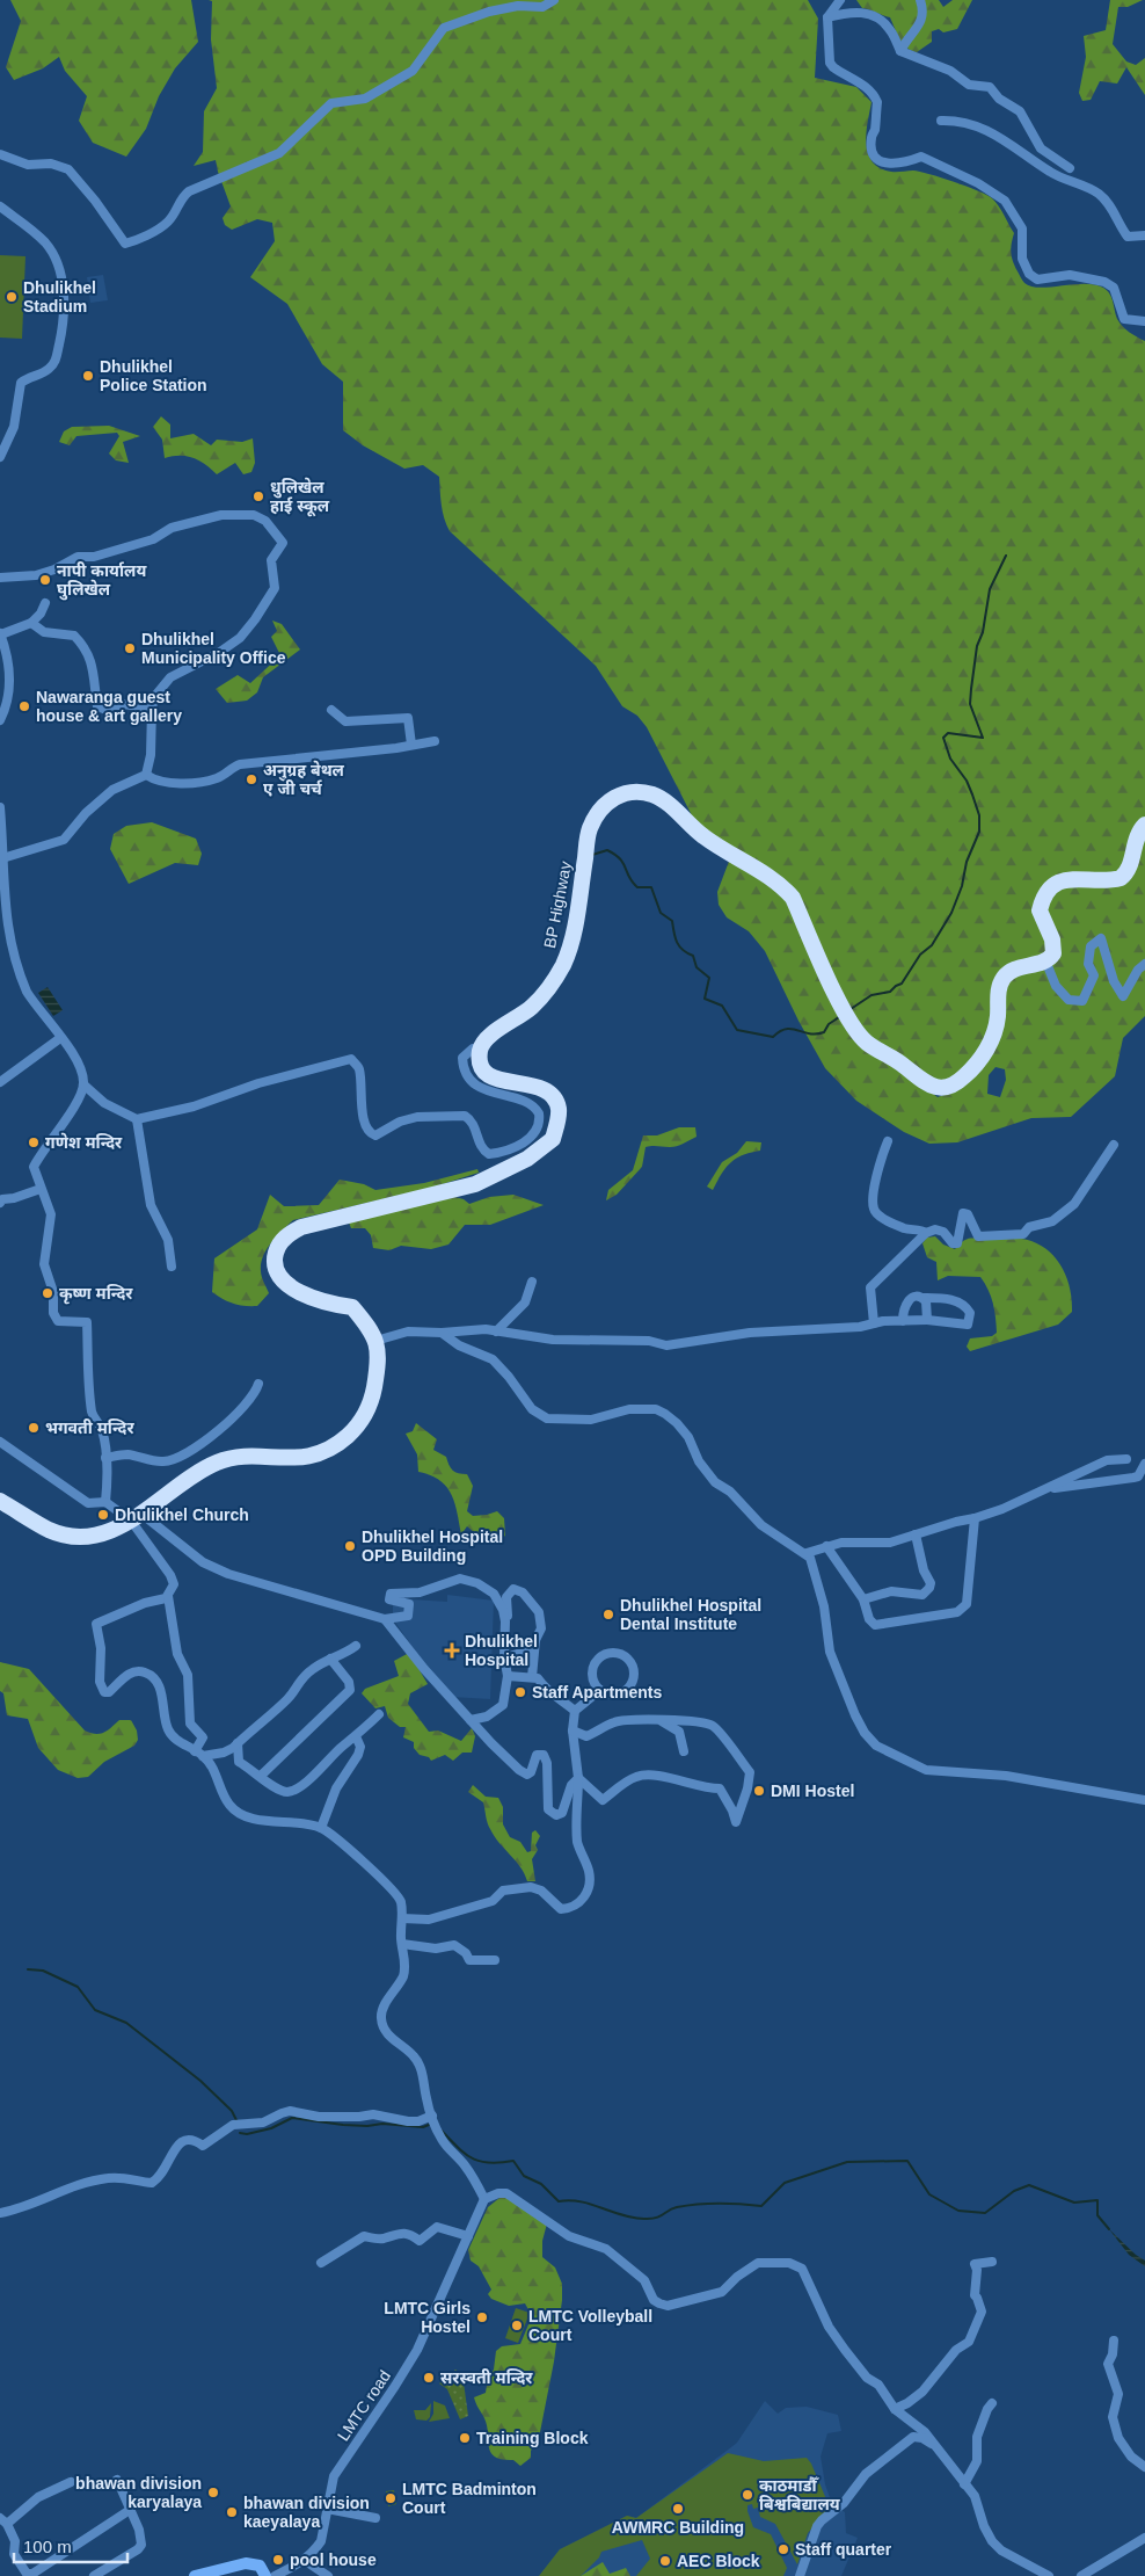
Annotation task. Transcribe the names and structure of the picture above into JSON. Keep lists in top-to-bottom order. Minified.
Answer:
{"streets":{"highway":["BP Highway"],"street":["LMTC road"]},"places":{"other":["Dhulikhel Stadium","Dhulikhel Police Station","धुलिखेल हाई स्कूल","नापी कार्यालय घुलिखेल","Dhulikhel Municipality Office","Nawaranga guest house & art gallery","अनुग्रह बेथल ए जी चर्च","गणेश मन्दिर","कृष्ण मन्दिर","भगवती मन्दिर","Dhulikhel Church","Dhulikhel Hospital OPD Building","Dhulikhel Hospital Dental Institute","Staff Apartments","DMI Hostel","LMTC Girls Hostel","LMTC Volleyball Court","सरस्वती मन्दिर","Training Block","bhawan division karyalaya","काठमाडौँ बिश्वबिद्यालय","LMTC Badminton Court","AWMRC Building","bhawan division kaeyalaya","Staff quarter","pool house","AEC Block"],"health":["Dhulikhel Hospital"]},"scale_bar":"100 m"}
